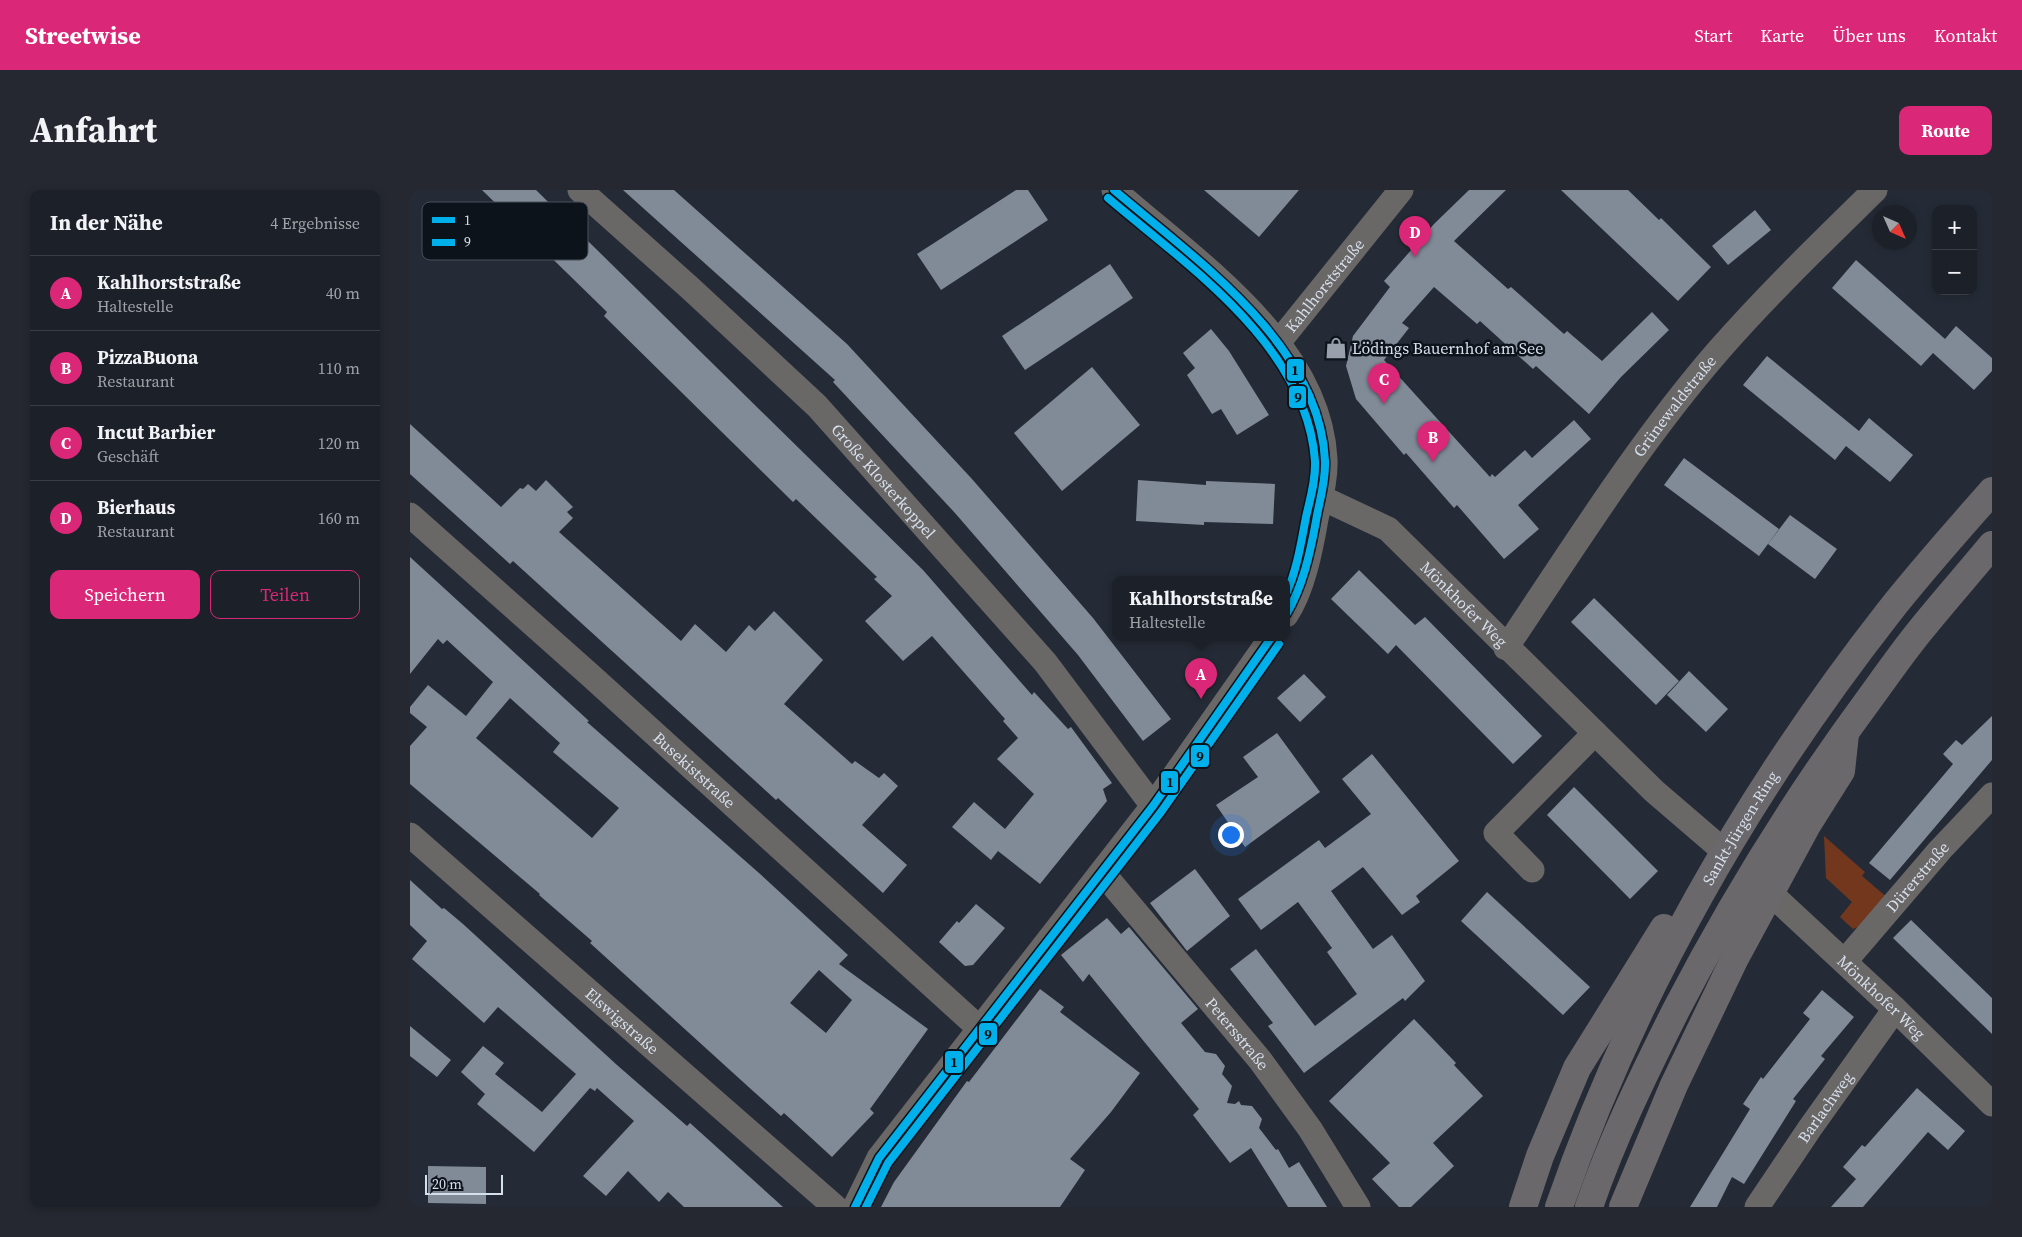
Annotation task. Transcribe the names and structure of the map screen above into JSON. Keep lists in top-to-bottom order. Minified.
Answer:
{"streets":{"main road":["Sankt-Jürgen-Ring"],"street":["Kahlhorststraße","Grünewaldstraße","Große Klosterkoppel","Mönkhofer Weg","Busekiststraße","Dürerstraße","Elswigstraße","Petersstraße","Barlachweg"]},"crossings":[["Kahlhorststraße","Mönkhofer Weg"],["Grünewaldstraße","Mönkhofer Weg"],["Mönkhofer Weg","Sankt-Jürgen-Ring"],["Mönkhofer Weg","Dürerstraße"],["Mönkhofer Weg","Barlachweg"]],"places":{"shop":["Lödings Bauernhof am See"]},"lines":["transit line 1","transit line 9"],"legend":["1","9"],"scale_bar":"20 m","north":"bottom right","page":{"header":"Streetwise","nav":["Start","Karte","Über uns","Kontakt"],"title":"Anfahrt","buttons":["Route",["Speichern","Teilen"]],"heading":["In der Nähe","4 Ergebnisse"],"map_buttons":["+","−"],"pins":["D","C","B","A"],"list":[{"mark":"A","name":"Kahlhorststraße","note":"Haltestelle","value":"40 m"},{"mark":"B","name":"PizzaBuona","note":"Restaurant","value":"110 m"},{"mark":"C","name":"Incut Barbier","note":"Geschäft","value":"120 m"},{"mark":"D","name":"Bierhaus","note":"Restaurant","value":"160 m"}],"popup":["Kahlhorststraße","Haltestelle"],"scale":"20 m"}}
